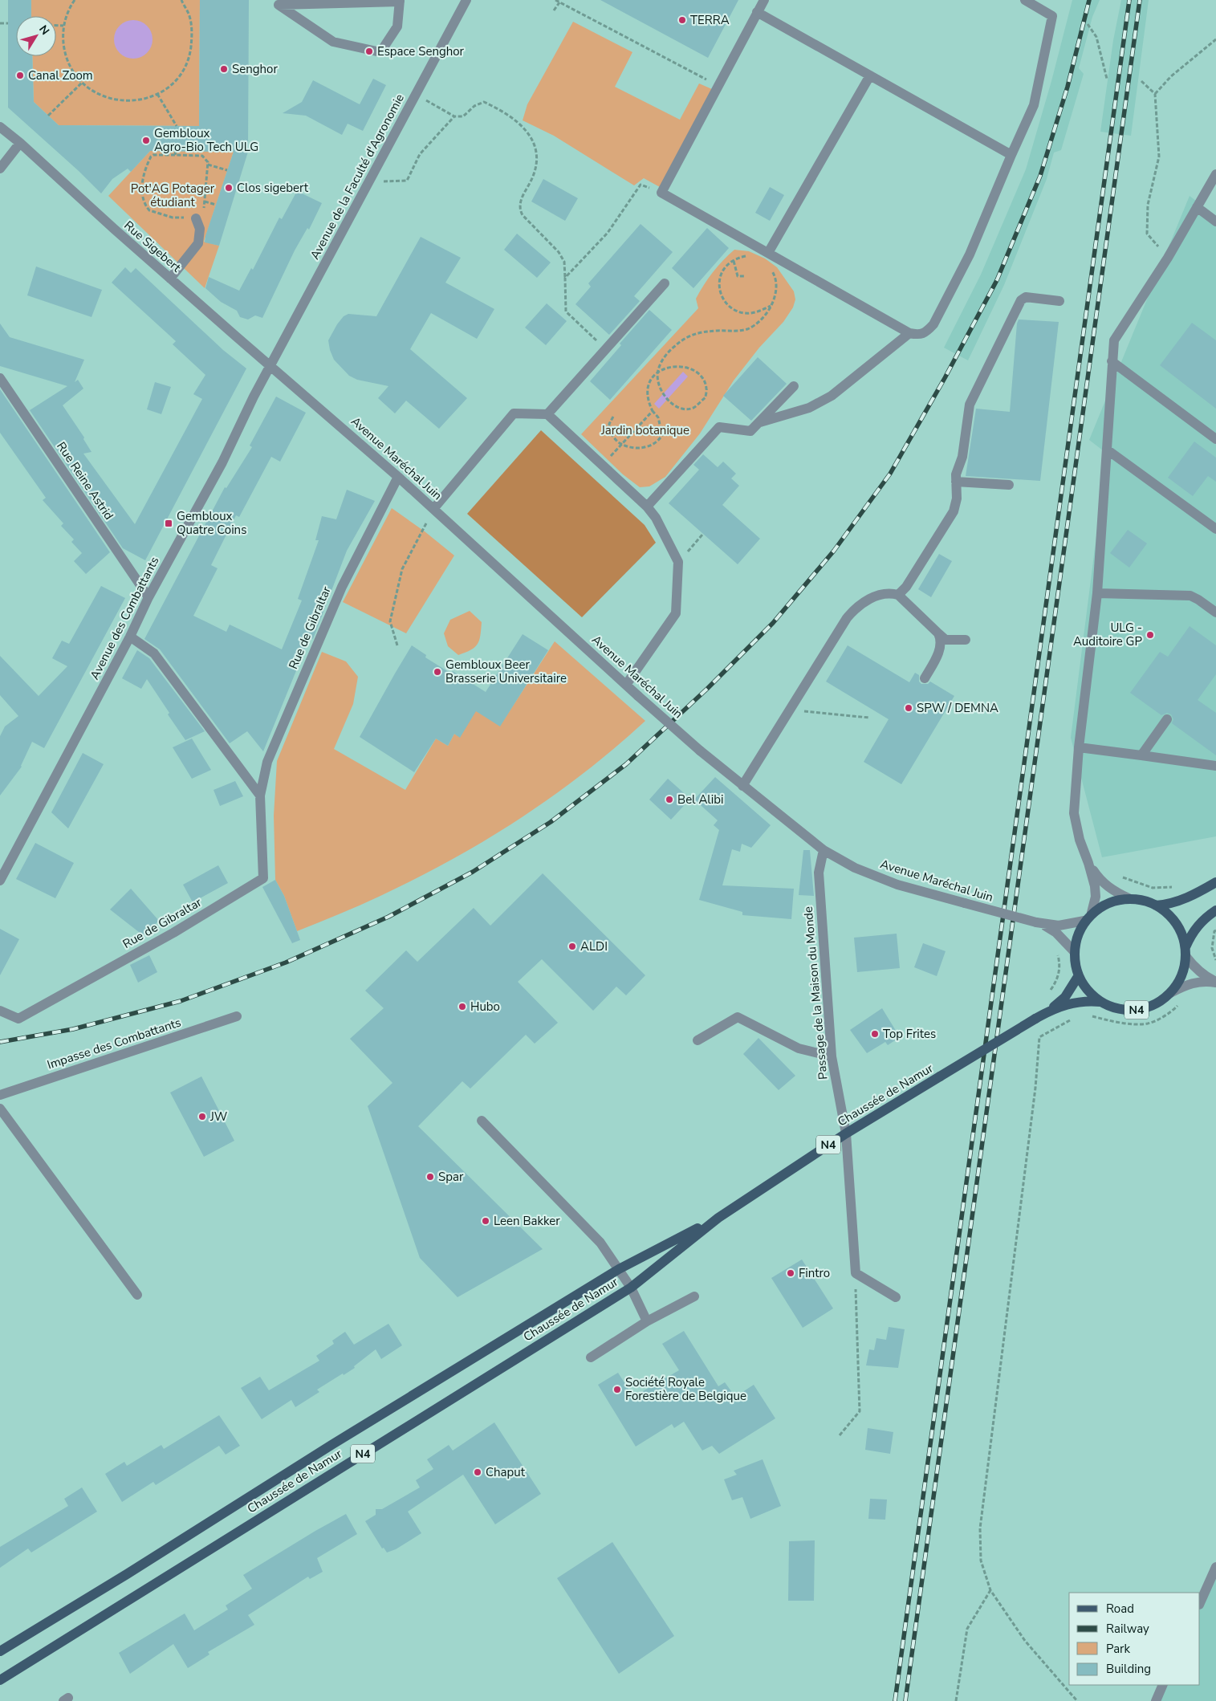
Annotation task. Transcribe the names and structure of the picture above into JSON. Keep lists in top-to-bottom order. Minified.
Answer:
{"streets":{"main road":["N4","Chaussée de Namur"],"street":["Avenue de la Faculté d'Agronomie","Rue Sigebert","Avenue Maréchal Juin","Rue Reine Astrid","Avenue des Combattants","Rue de Gibraltar","Passage de la Maison du Monde","Impasse des Combattants"]},"crossings":[["Avenue de la Faculté d'Agronomie","Rue Sigebert"],["Avenue de la Faculté d'Agronomie","Avenue Maréchal Juin"],["Avenue de la Faculté d'Agronomie","Avenue des Combattants"],["Rue Sigebert","Avenue Maréchal Juin"],["Rue Sigebert","Avenue des Combattants"],["Avenue Maréchal Juin","Avenue des Combattants"],["Avenue Maréchal Juin","Rue de Gibraltar"],["Avenue Maréchal Juin","Passage de la Maison du Monde"],["Avenue Maréchal Juin","N4"],["Avenue Maréchal Juin","Chaussée de Namur"],["Rue Reine Astrid","Avenue des Combattants"],["Passage de la Maison du Monde","Chaussée de Namur"],["N4","Chaussée de Namur"]],"parks":["Pot'AG Potager étudiant","Jardin botanique"],"places":{"other":["TERRA","Espace Senghor","Senghor","Canal Zoom","Gembloux Agro-Bio Tech ULG","Clos sigebert","ULG - Auditoire GP","Gembloux Beer Brasserie Universitaire","SPW / DEMNA","Bel Alibi","ALDI","Hubo","Top Frites","JW","Spar","Leen Bakker","Fintro","Société Royale Forestière de Belgique","Chaput"],"transit":["Gembloux Quatre Coins"]},"legend":["Road","Railway","Park","Building"],"north":"top right"}
